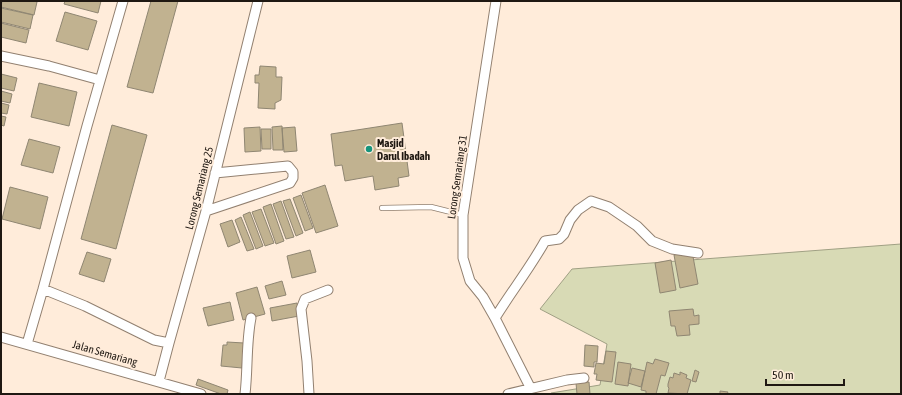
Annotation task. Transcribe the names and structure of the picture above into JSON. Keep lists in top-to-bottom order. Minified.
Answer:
{"streets":{"street":["Lorong Semariang 31","Lorong Semariang 25","Jalan Semariang"]},"crossings":[["Lorong Semariang 25","Jalan Semariang"]],"places":["Masjid Darul Ibadah"],"scale_bar":"50 m"}
